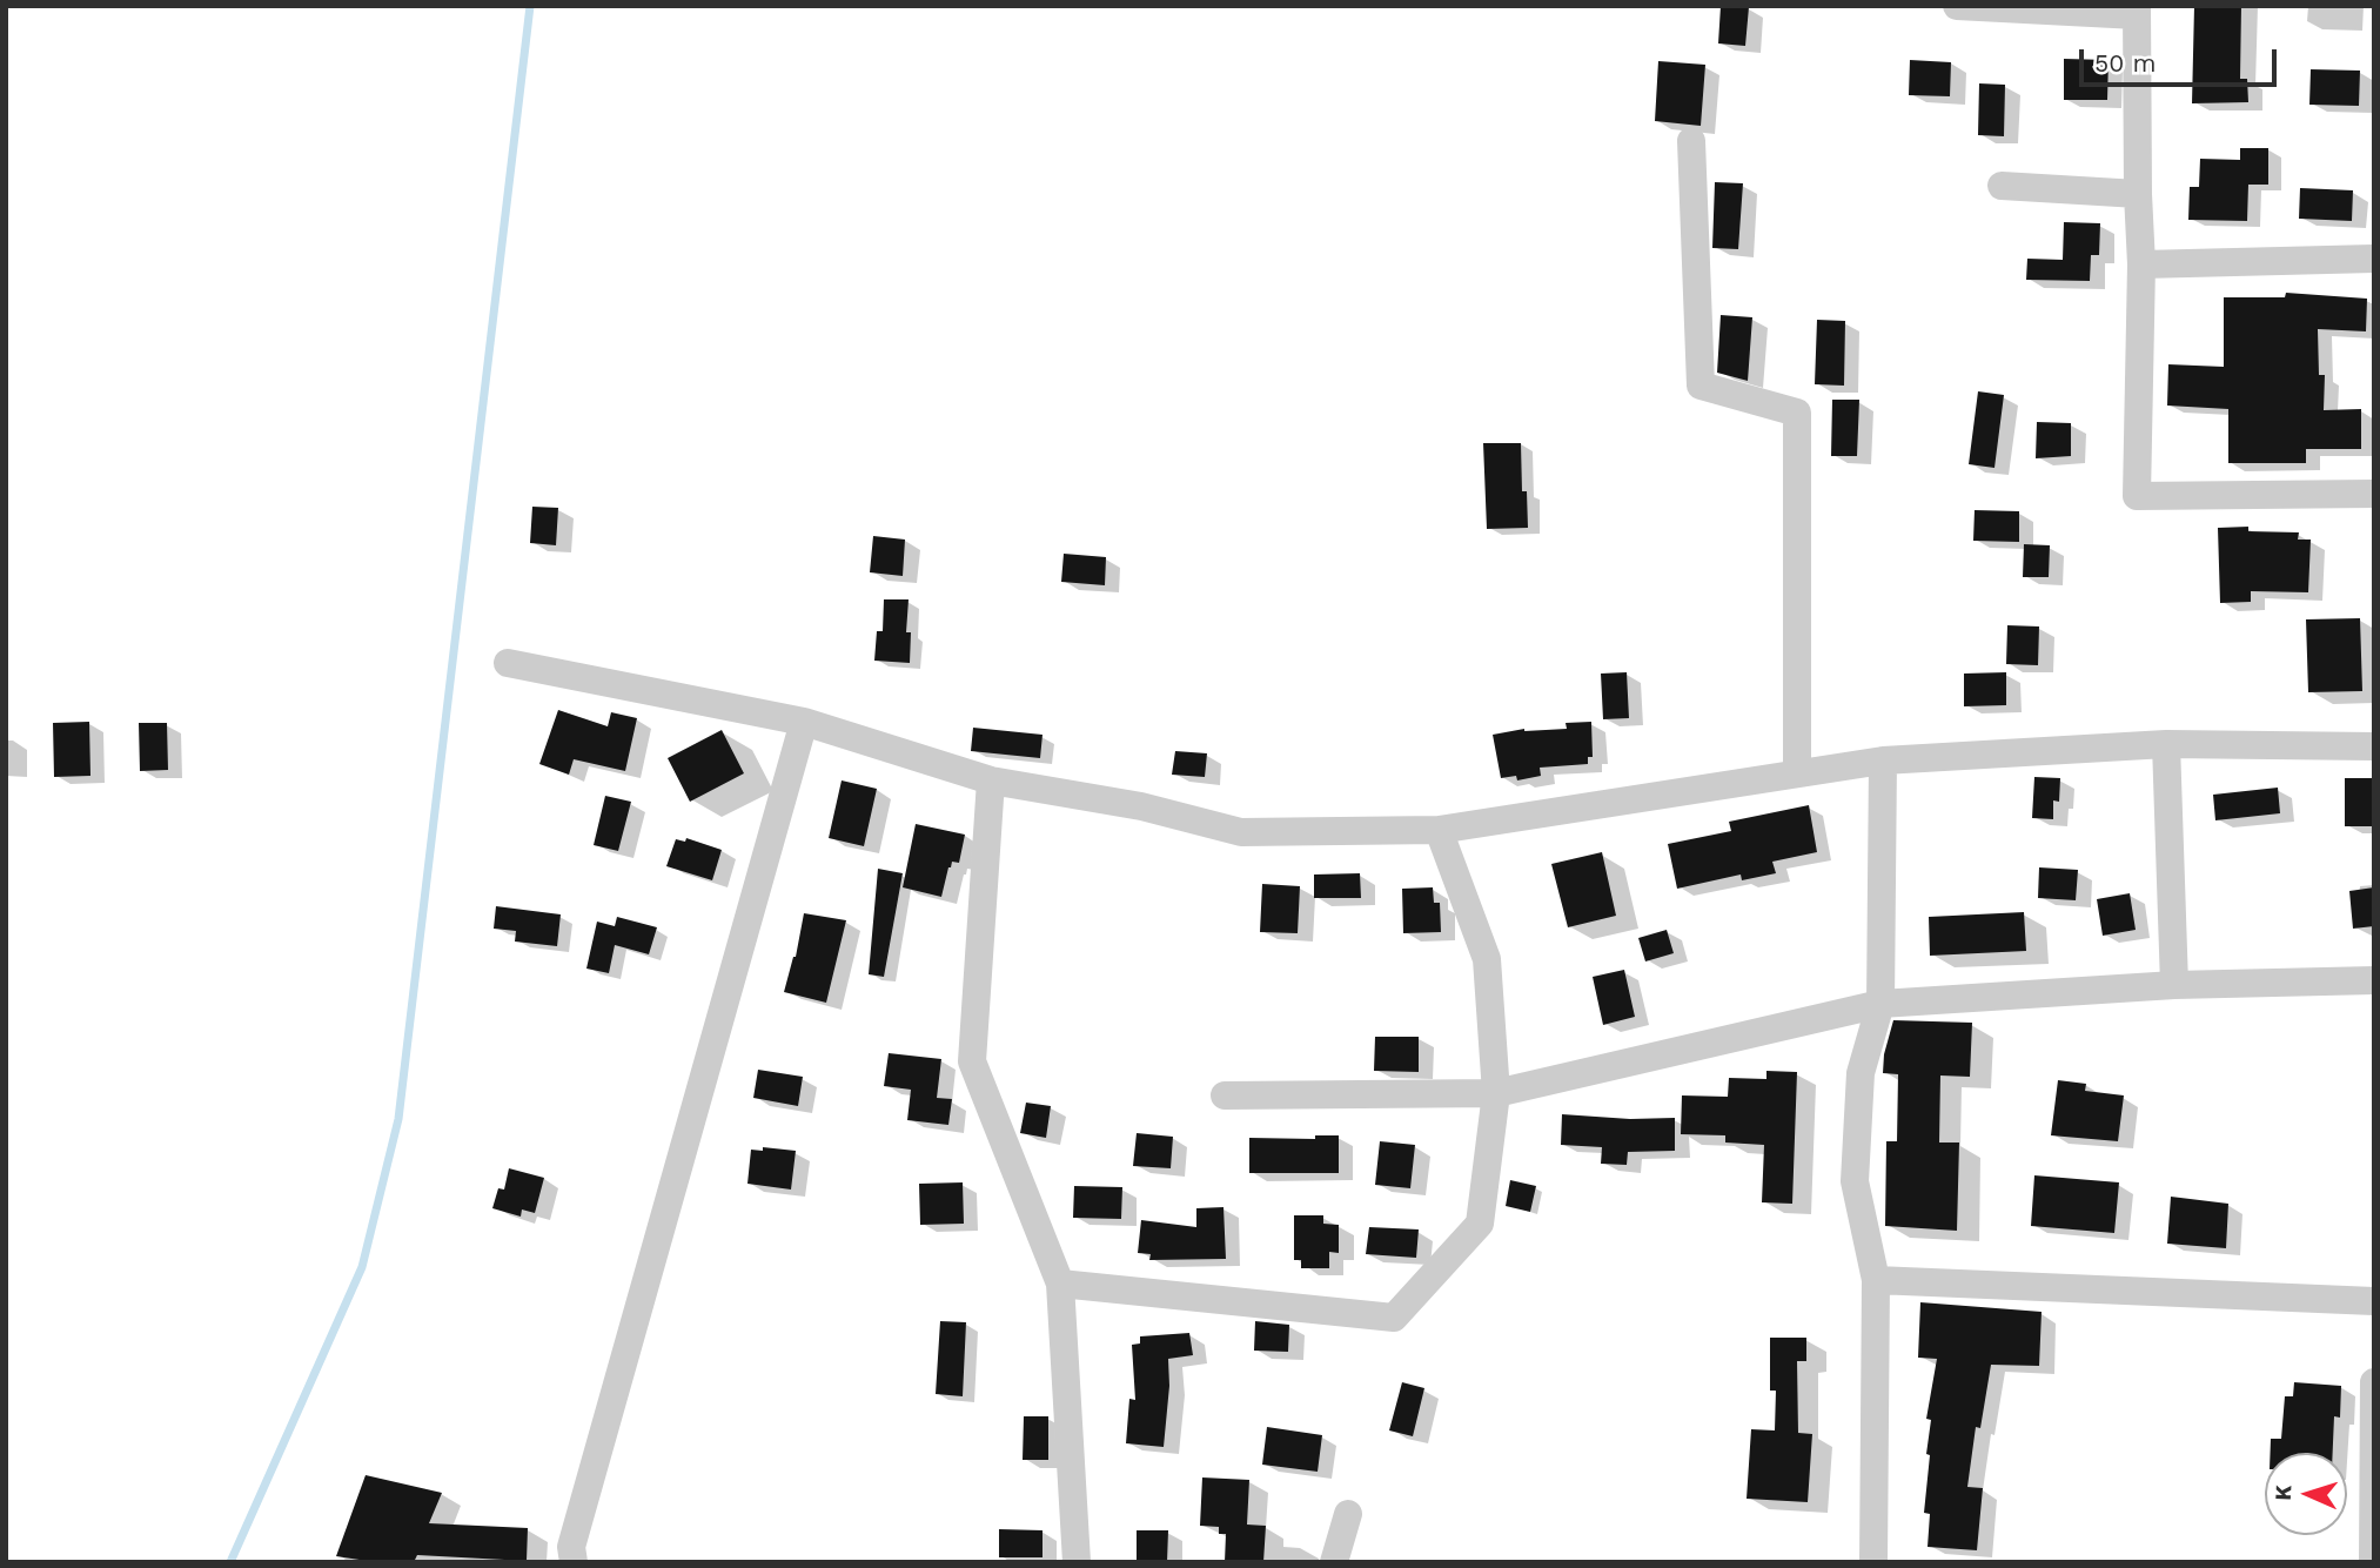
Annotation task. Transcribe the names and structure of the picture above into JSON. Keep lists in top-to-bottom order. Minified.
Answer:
{"scale_bar":"50 m","north":"left"}
